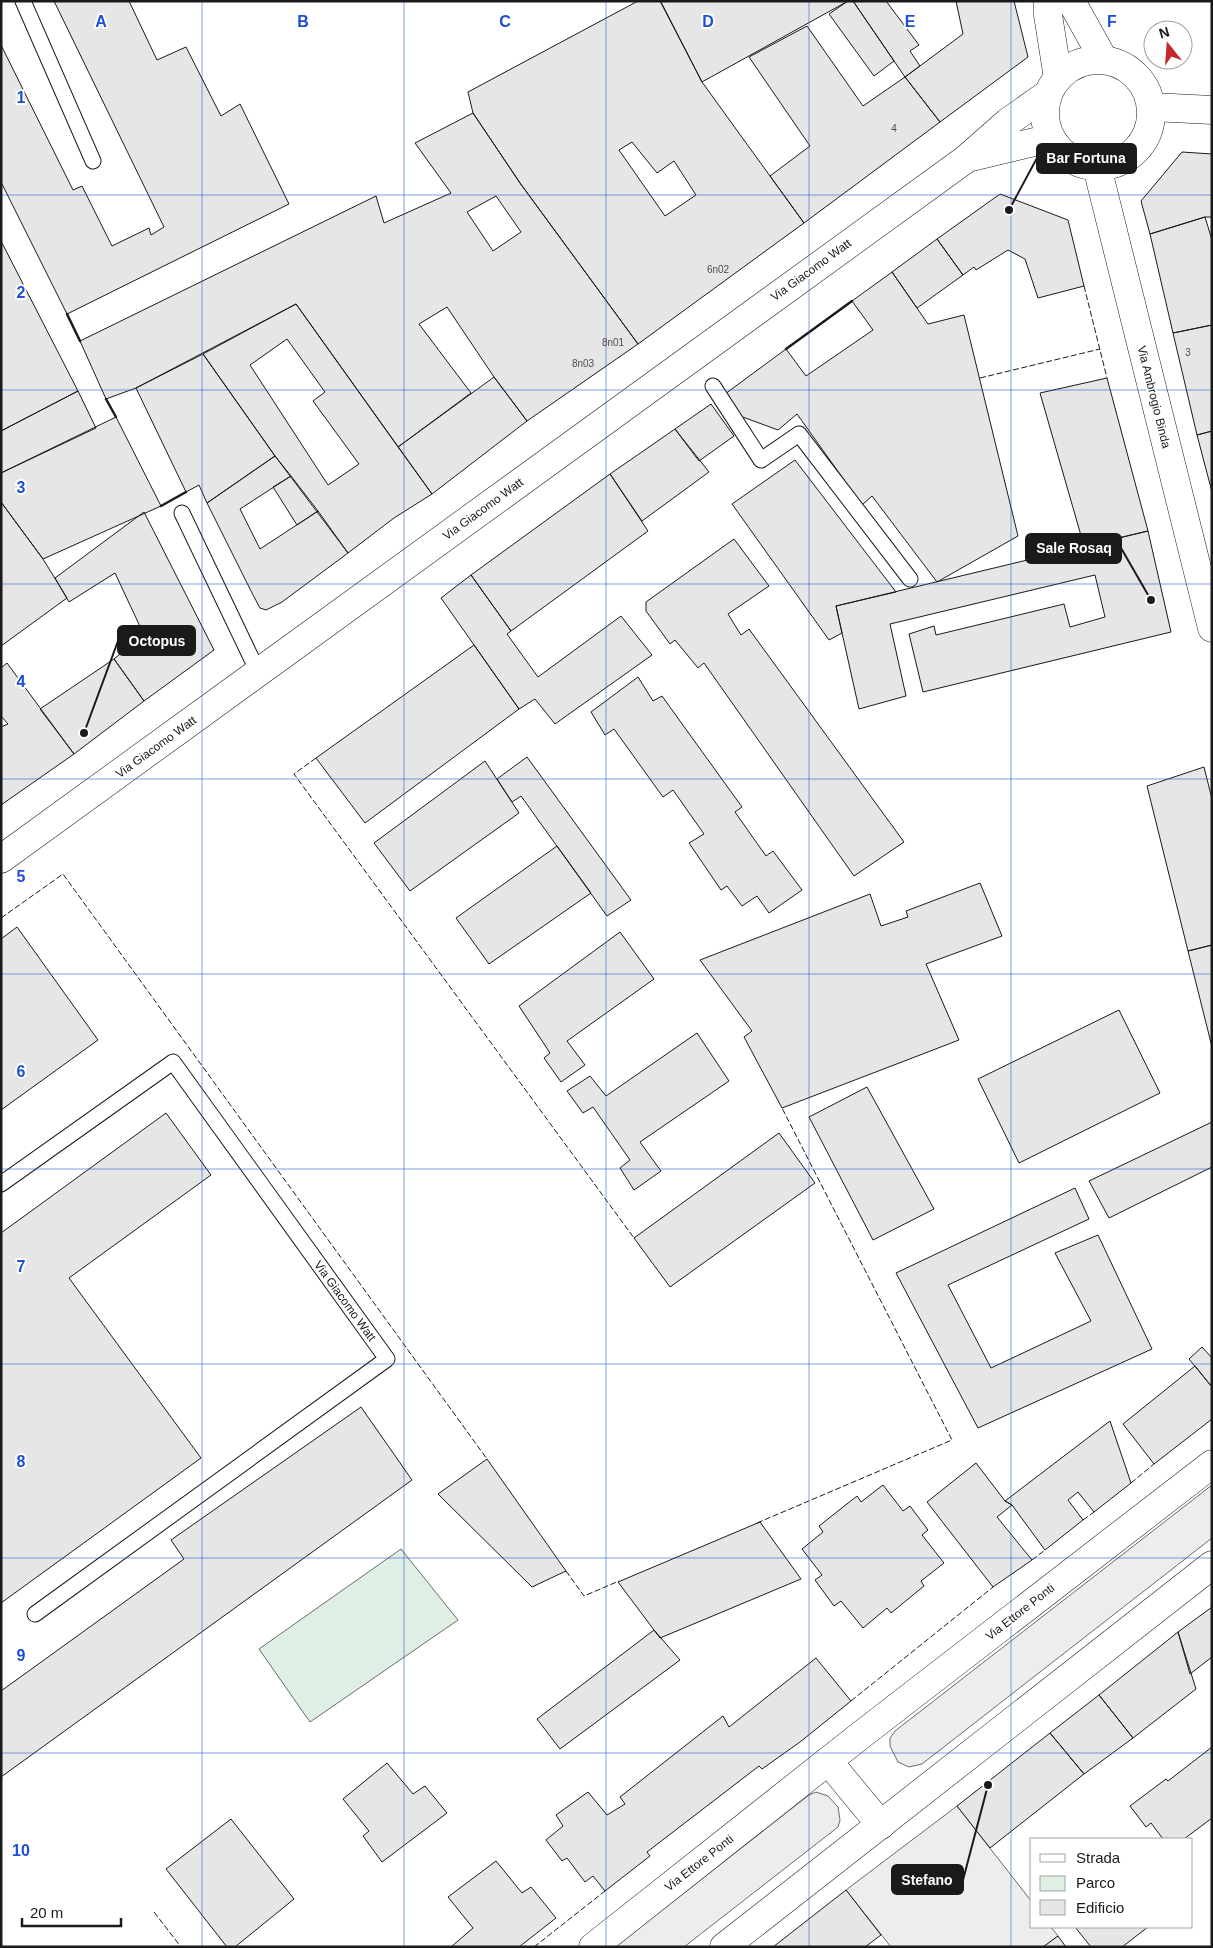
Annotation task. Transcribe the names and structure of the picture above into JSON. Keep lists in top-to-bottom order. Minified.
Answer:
{"streets":{"street":["Via Giacomo Watt","Via Ambrogio Binda","Via Ettore Ponti"]},"crossings":[["Via Giacomo Watt","Via Ambrogio Binda"]],"places":["Bar Fortuna","Sale Rosaq","Octopus","Stefano"],"house_numbers":["4","6n02","8n01","3","8n03"],"legend":["Strada","Parco","Edificio"],"scale_bar":"20 m","north":"top","grid":{"columns":["A","B","C","D","E","F"],"rows":["1","2","3","4","5","6","7","8","9","10"]}}
